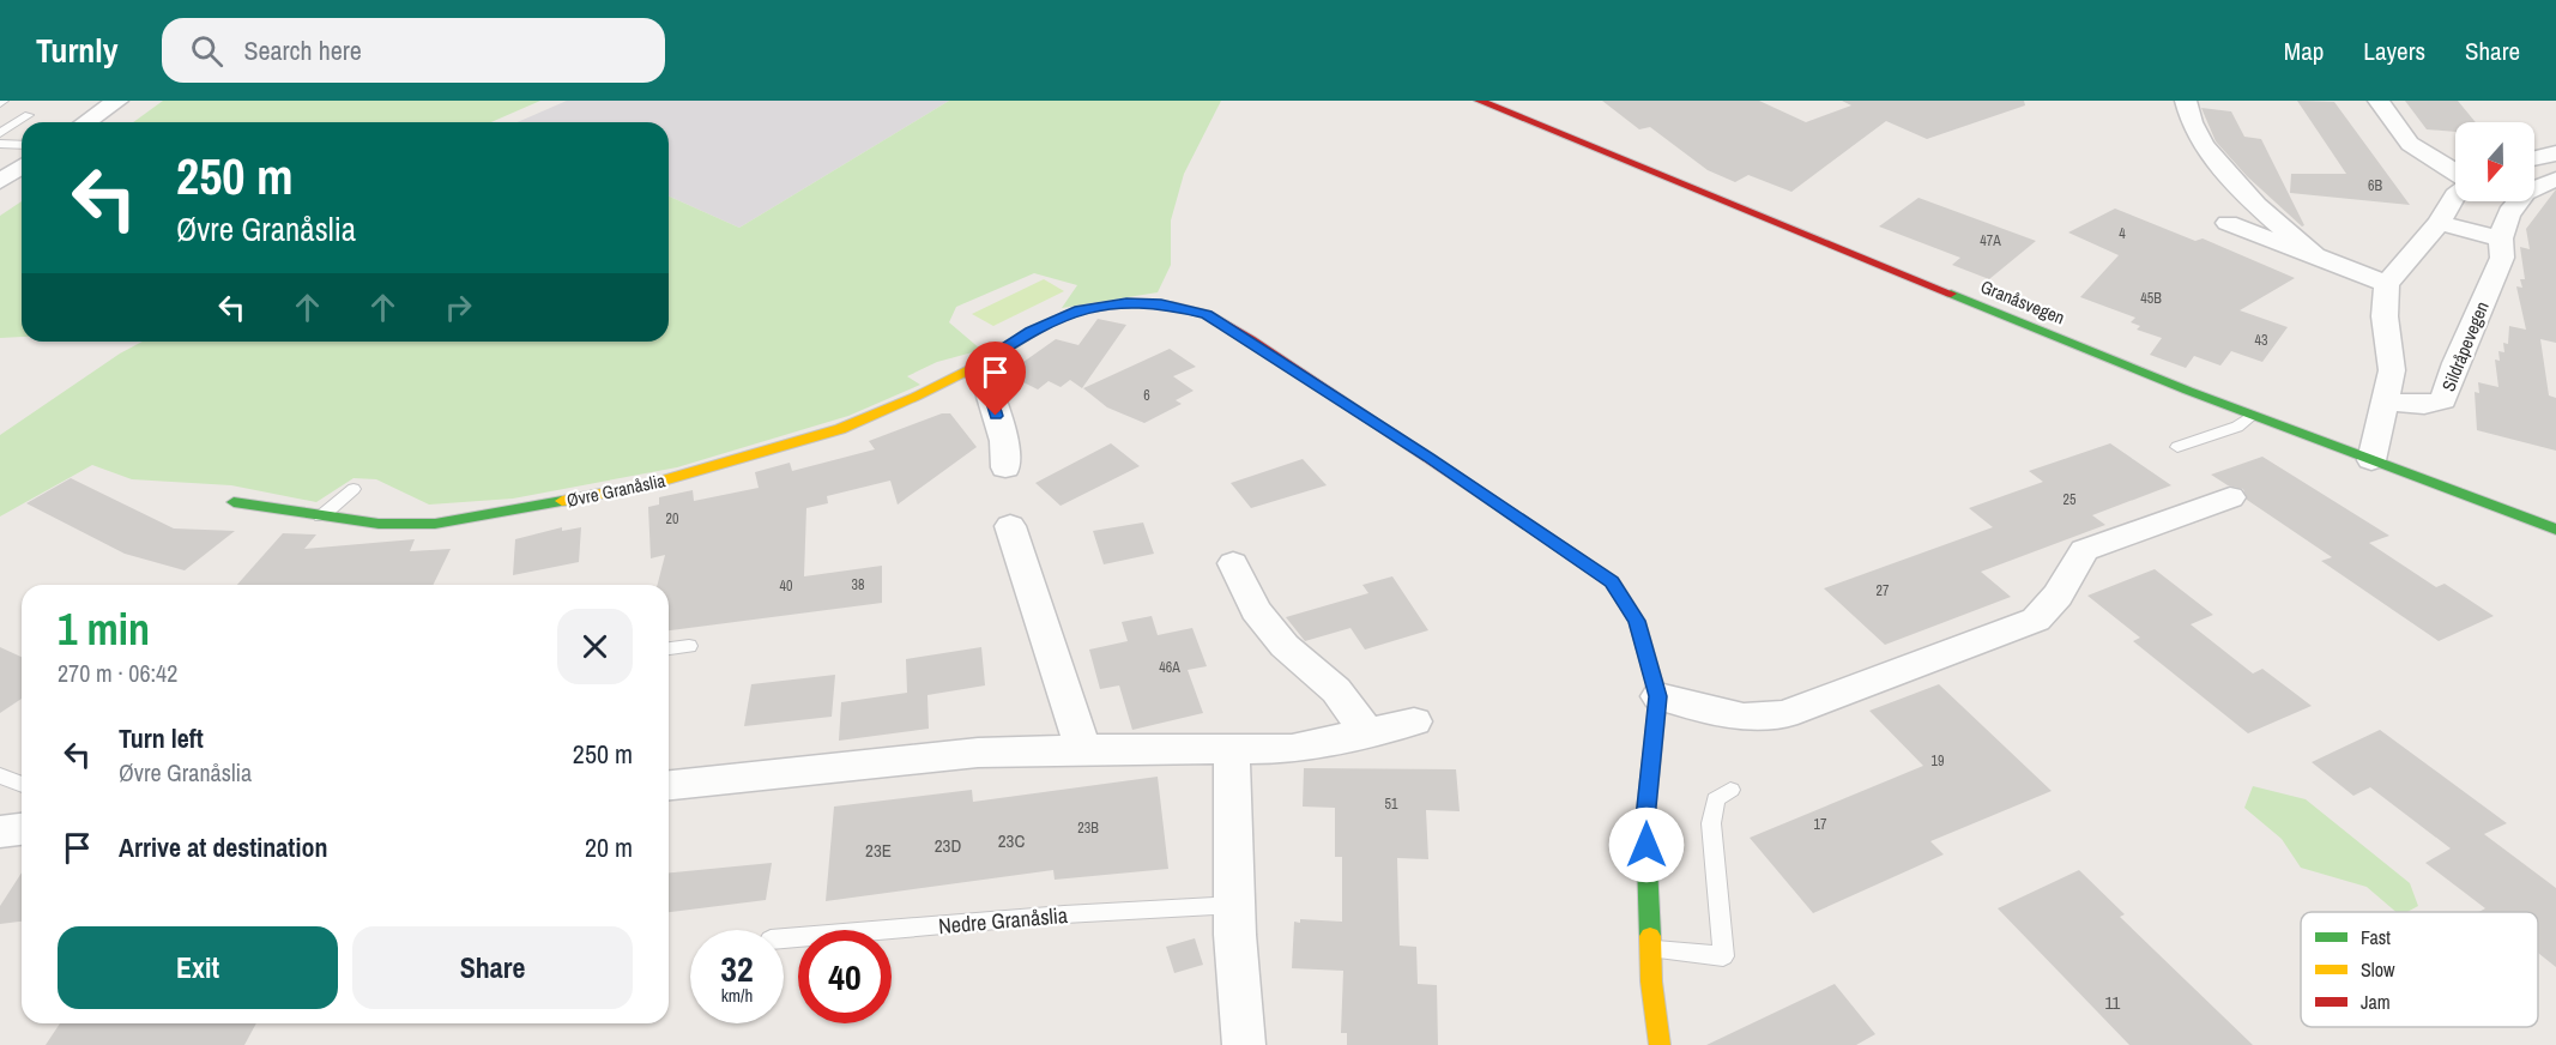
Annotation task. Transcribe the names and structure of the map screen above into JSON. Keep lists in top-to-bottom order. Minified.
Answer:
{"streets":{"street":["Granåsvegen","Sildråpevegen","Øvre Granåslia"],"lane":["Nedre Granåslia"]},"house_numbers":["6B","4","47A","45B","43","6","25","20","38","40","27","46A","19","51","17","23B","23C","23D","23E","11"],"legend":["Fast","Slow","Jam"],"north":"bottom","page":{"header":"Turnly","search":"Search here","nav":["Map","Layers","Share"],"turn":["250 m","Øvre Granåslia"],"heading":["1 min","270 m · 06:42"],"list":[{"name":"Turn left","note":"Øvre Granåslia","value":"250 m"},{"name":"Arrive at destination","value":"20 m"}],"buttons":["Exit","Share"],"speed":"32 km/h","limit":"40"}}
